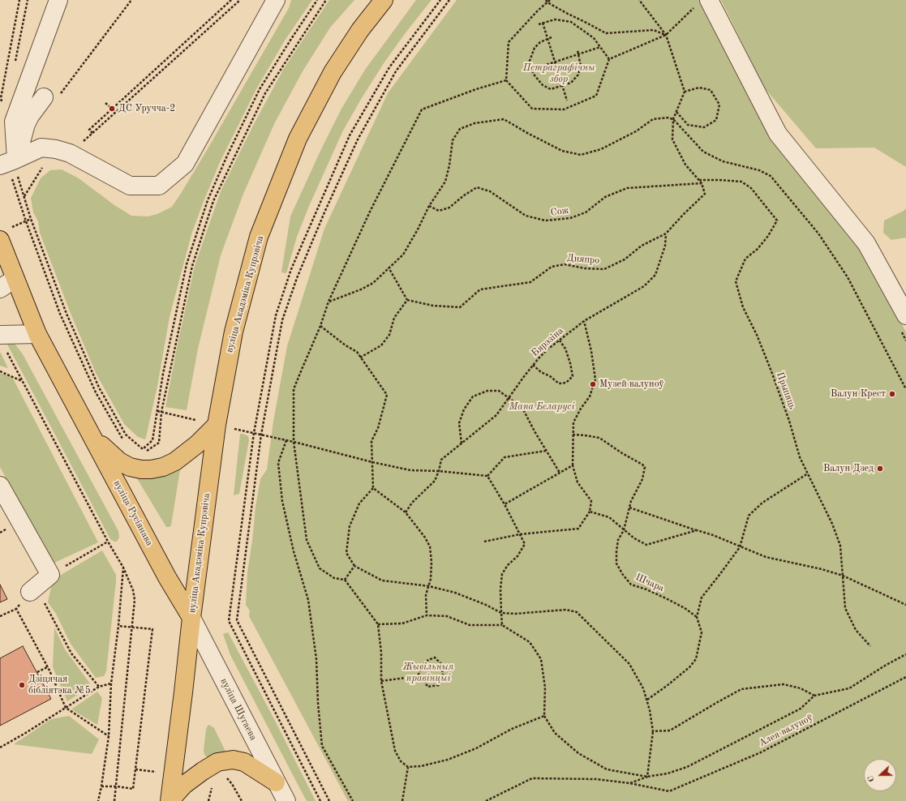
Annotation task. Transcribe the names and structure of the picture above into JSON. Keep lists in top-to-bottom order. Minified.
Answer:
{"streets":{"main road":["вуліца Акадэміка Купрэвіча","вуліца Русіянава"],"street":["вуліца Шугаева"],"path":["Сож","Дняпро","Бярэзіна","Прыпяць","Шчара","Алея валуноў"]},"crossings":[["Сож","Дняпро"],["Дняпро","Бярэзіна"],["вуліца Акадэміка Купрэвіча","вуліца Русіянава"],["вуліца Акадэміка Купрэвіча","вуліца Шугаева"],["вуліца Русіянава","вуліца Шугаева"]],"parks":["Петраграфічны збор","Мапа Беларусі","Жывільныя правінцыі"],"places":["ДС Уручча-2","Музей валуноў","Валун Крест","Валун Дзед","Дзіцячая бібліятэка №5"],"north":"left"}
